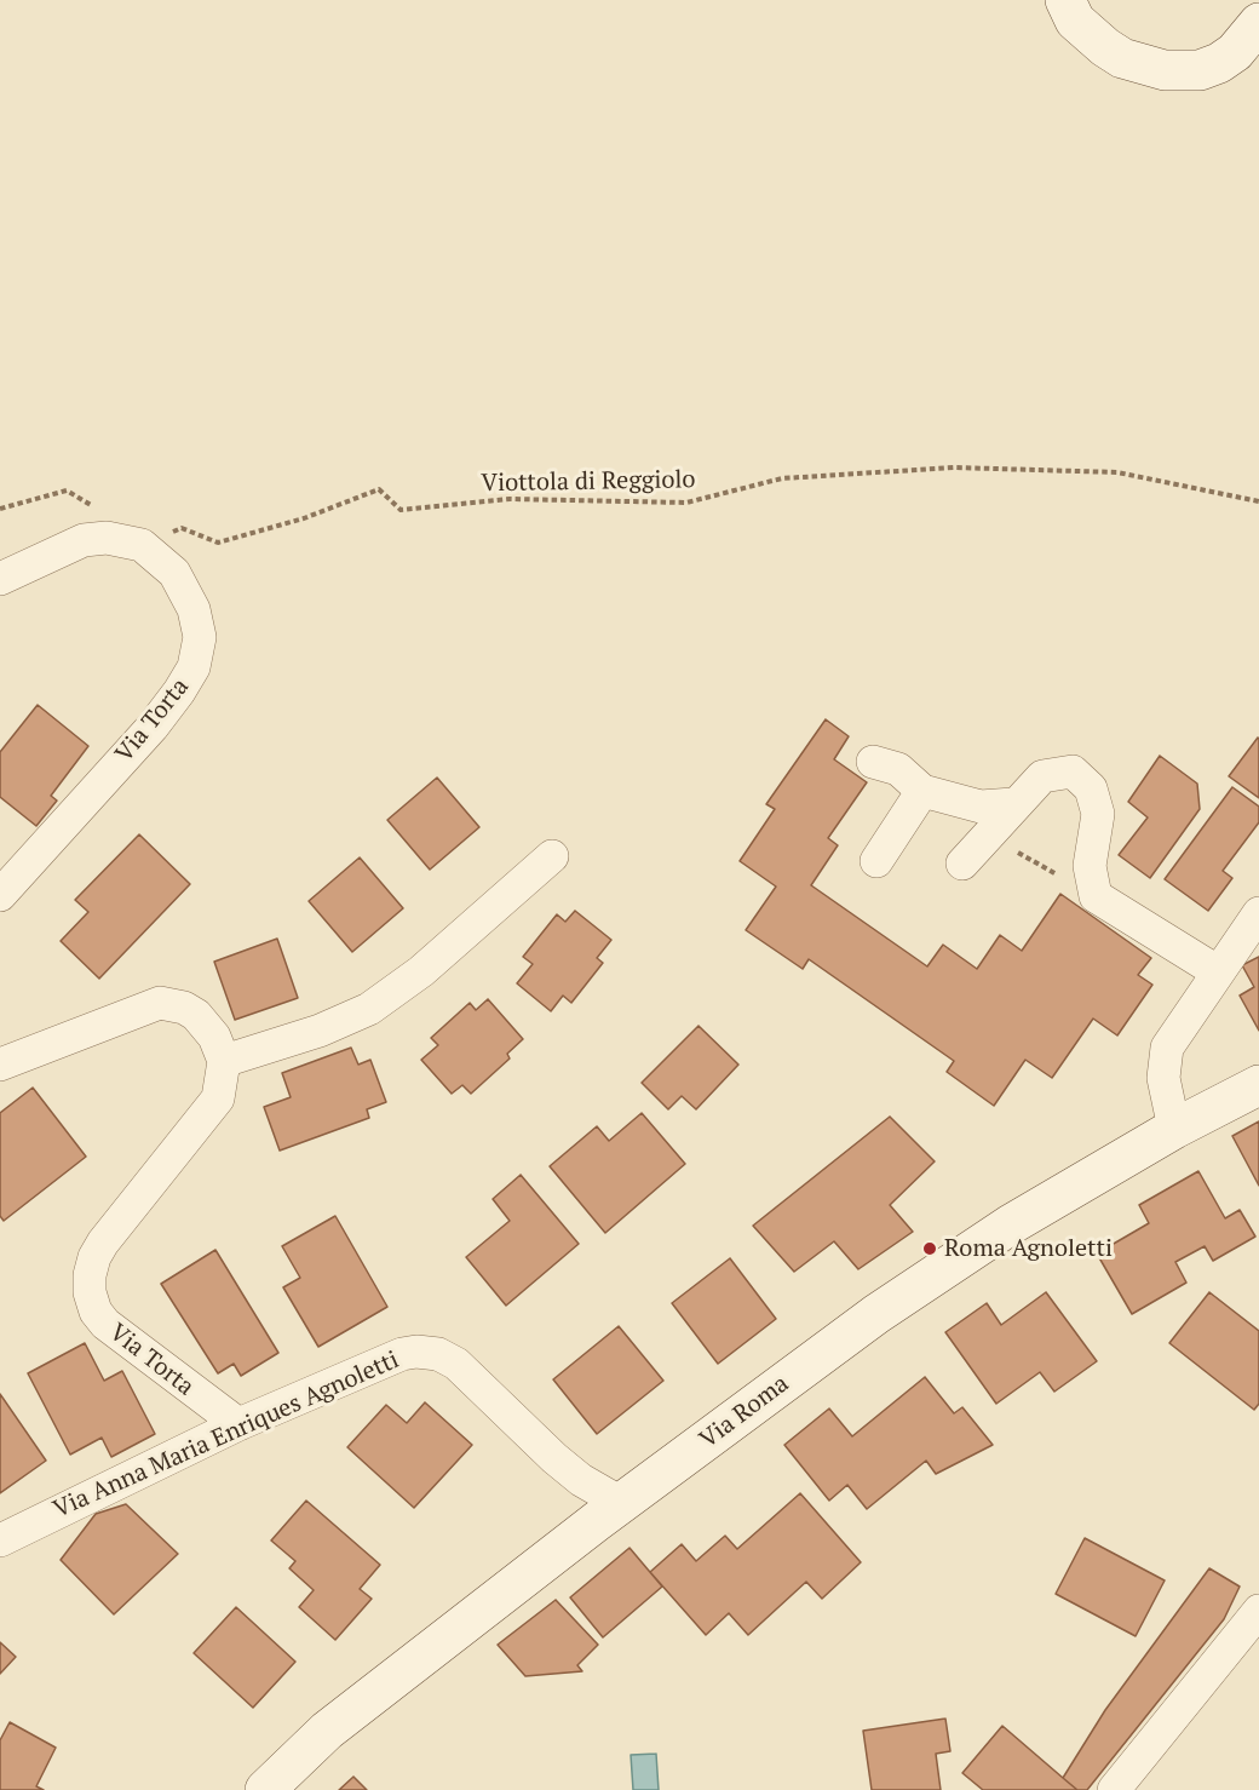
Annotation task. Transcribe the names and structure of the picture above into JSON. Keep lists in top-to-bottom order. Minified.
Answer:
{"streets":{"main road":["Via Roma"],"street":["Via Torta","Via Anna Maria Enriques Agnoletti"],"path":["Viottola di Reggiolo"]},"crossings":[["Viottola di Reggiolo","Via Torta"],["Via Torta","Via Anna Maria Enriques Agnoletti"],["Via Roma","Via Anna Maria Enriques Agnoletti"]],"places":["Roma Agnoletti"]}
